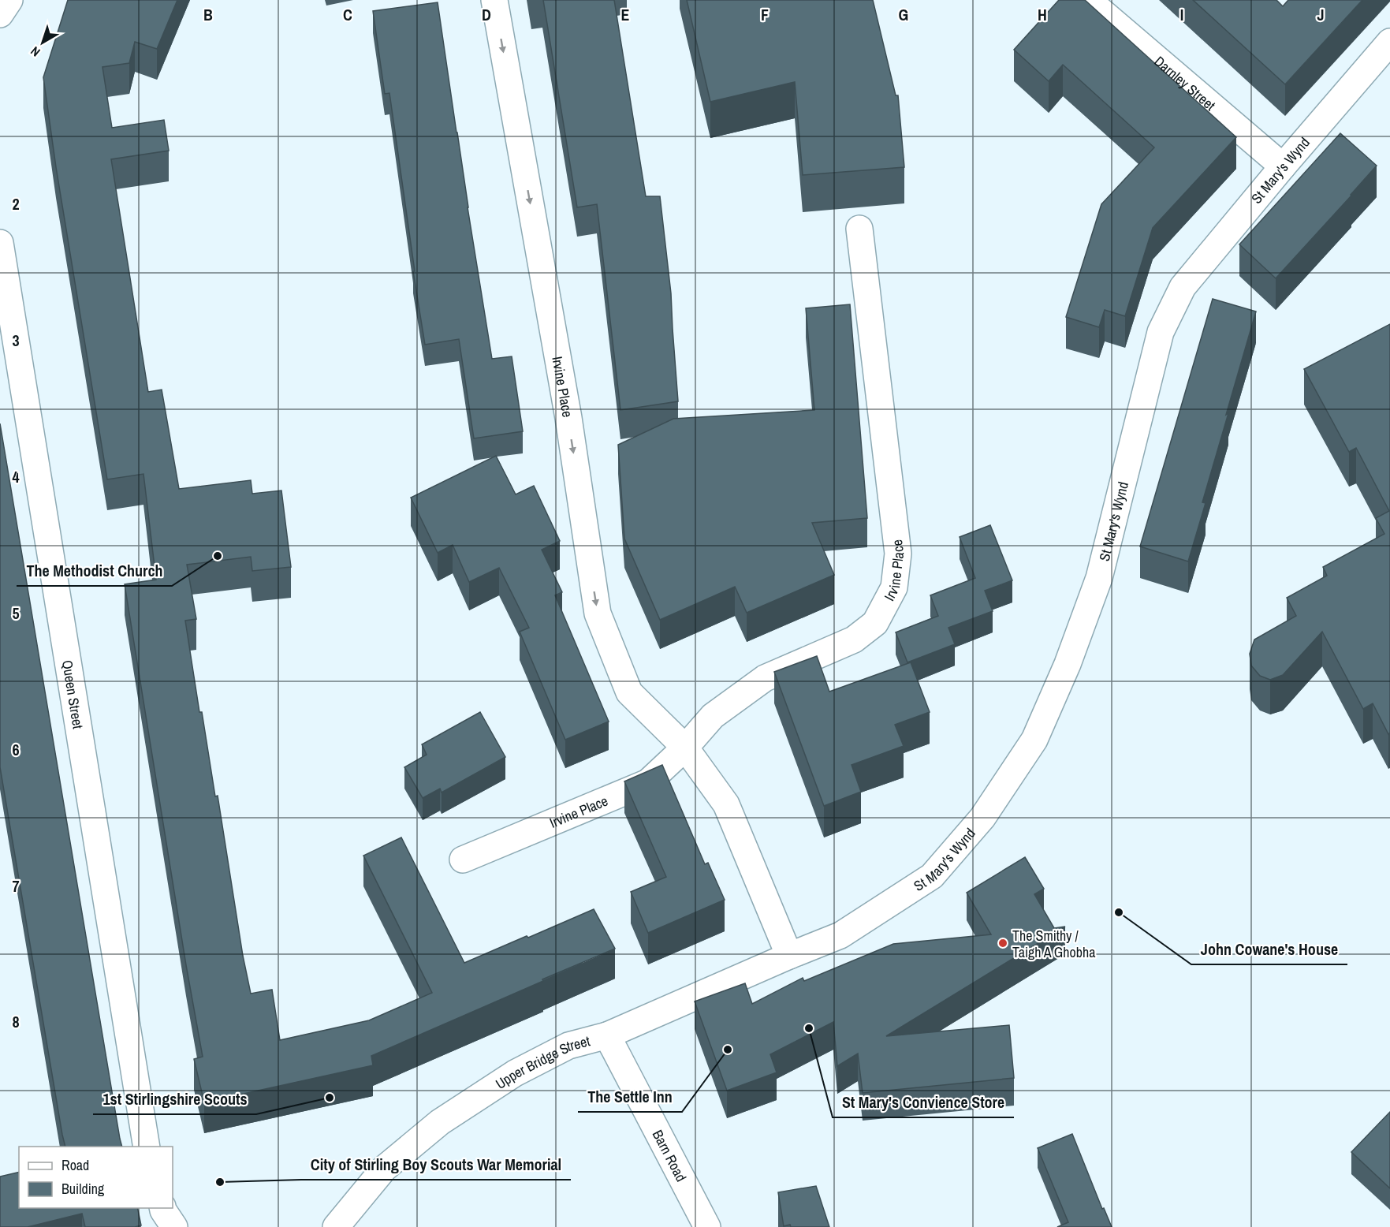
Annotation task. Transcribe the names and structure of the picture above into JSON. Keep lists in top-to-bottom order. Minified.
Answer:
{"streets":{"street":["Darnley Street","St Mary's Wynd","Irvine Place","Queen Street","Upper Bridge Street","Barn Road"]},"crossings":[["Darnley Street","St Mary's Wynd"],["St Mary's Wynd","Irvine Place"],["St Mary's Wynd","Upper Bridge Street"],["Irvine Place","Upper Bridge Street"],["Upper Bridge Street","Barn Road"]],"one_way":["Irvine Place"],"places":["The Methodist Church","John Cowane's House","The Smithy / Taigh A Ghobha","St Mary's Convience Store","The Settle Inn","1st Stirlingshire Scouts","City of Stirling Boy Scouts War Memorial"],"legend":["Road","Building"],"north":"bottom left","grid":{"columns":["B","C","D","E","F","G","H","I","J"],"rows":["2","3","4","5","6","7","8"]}}
